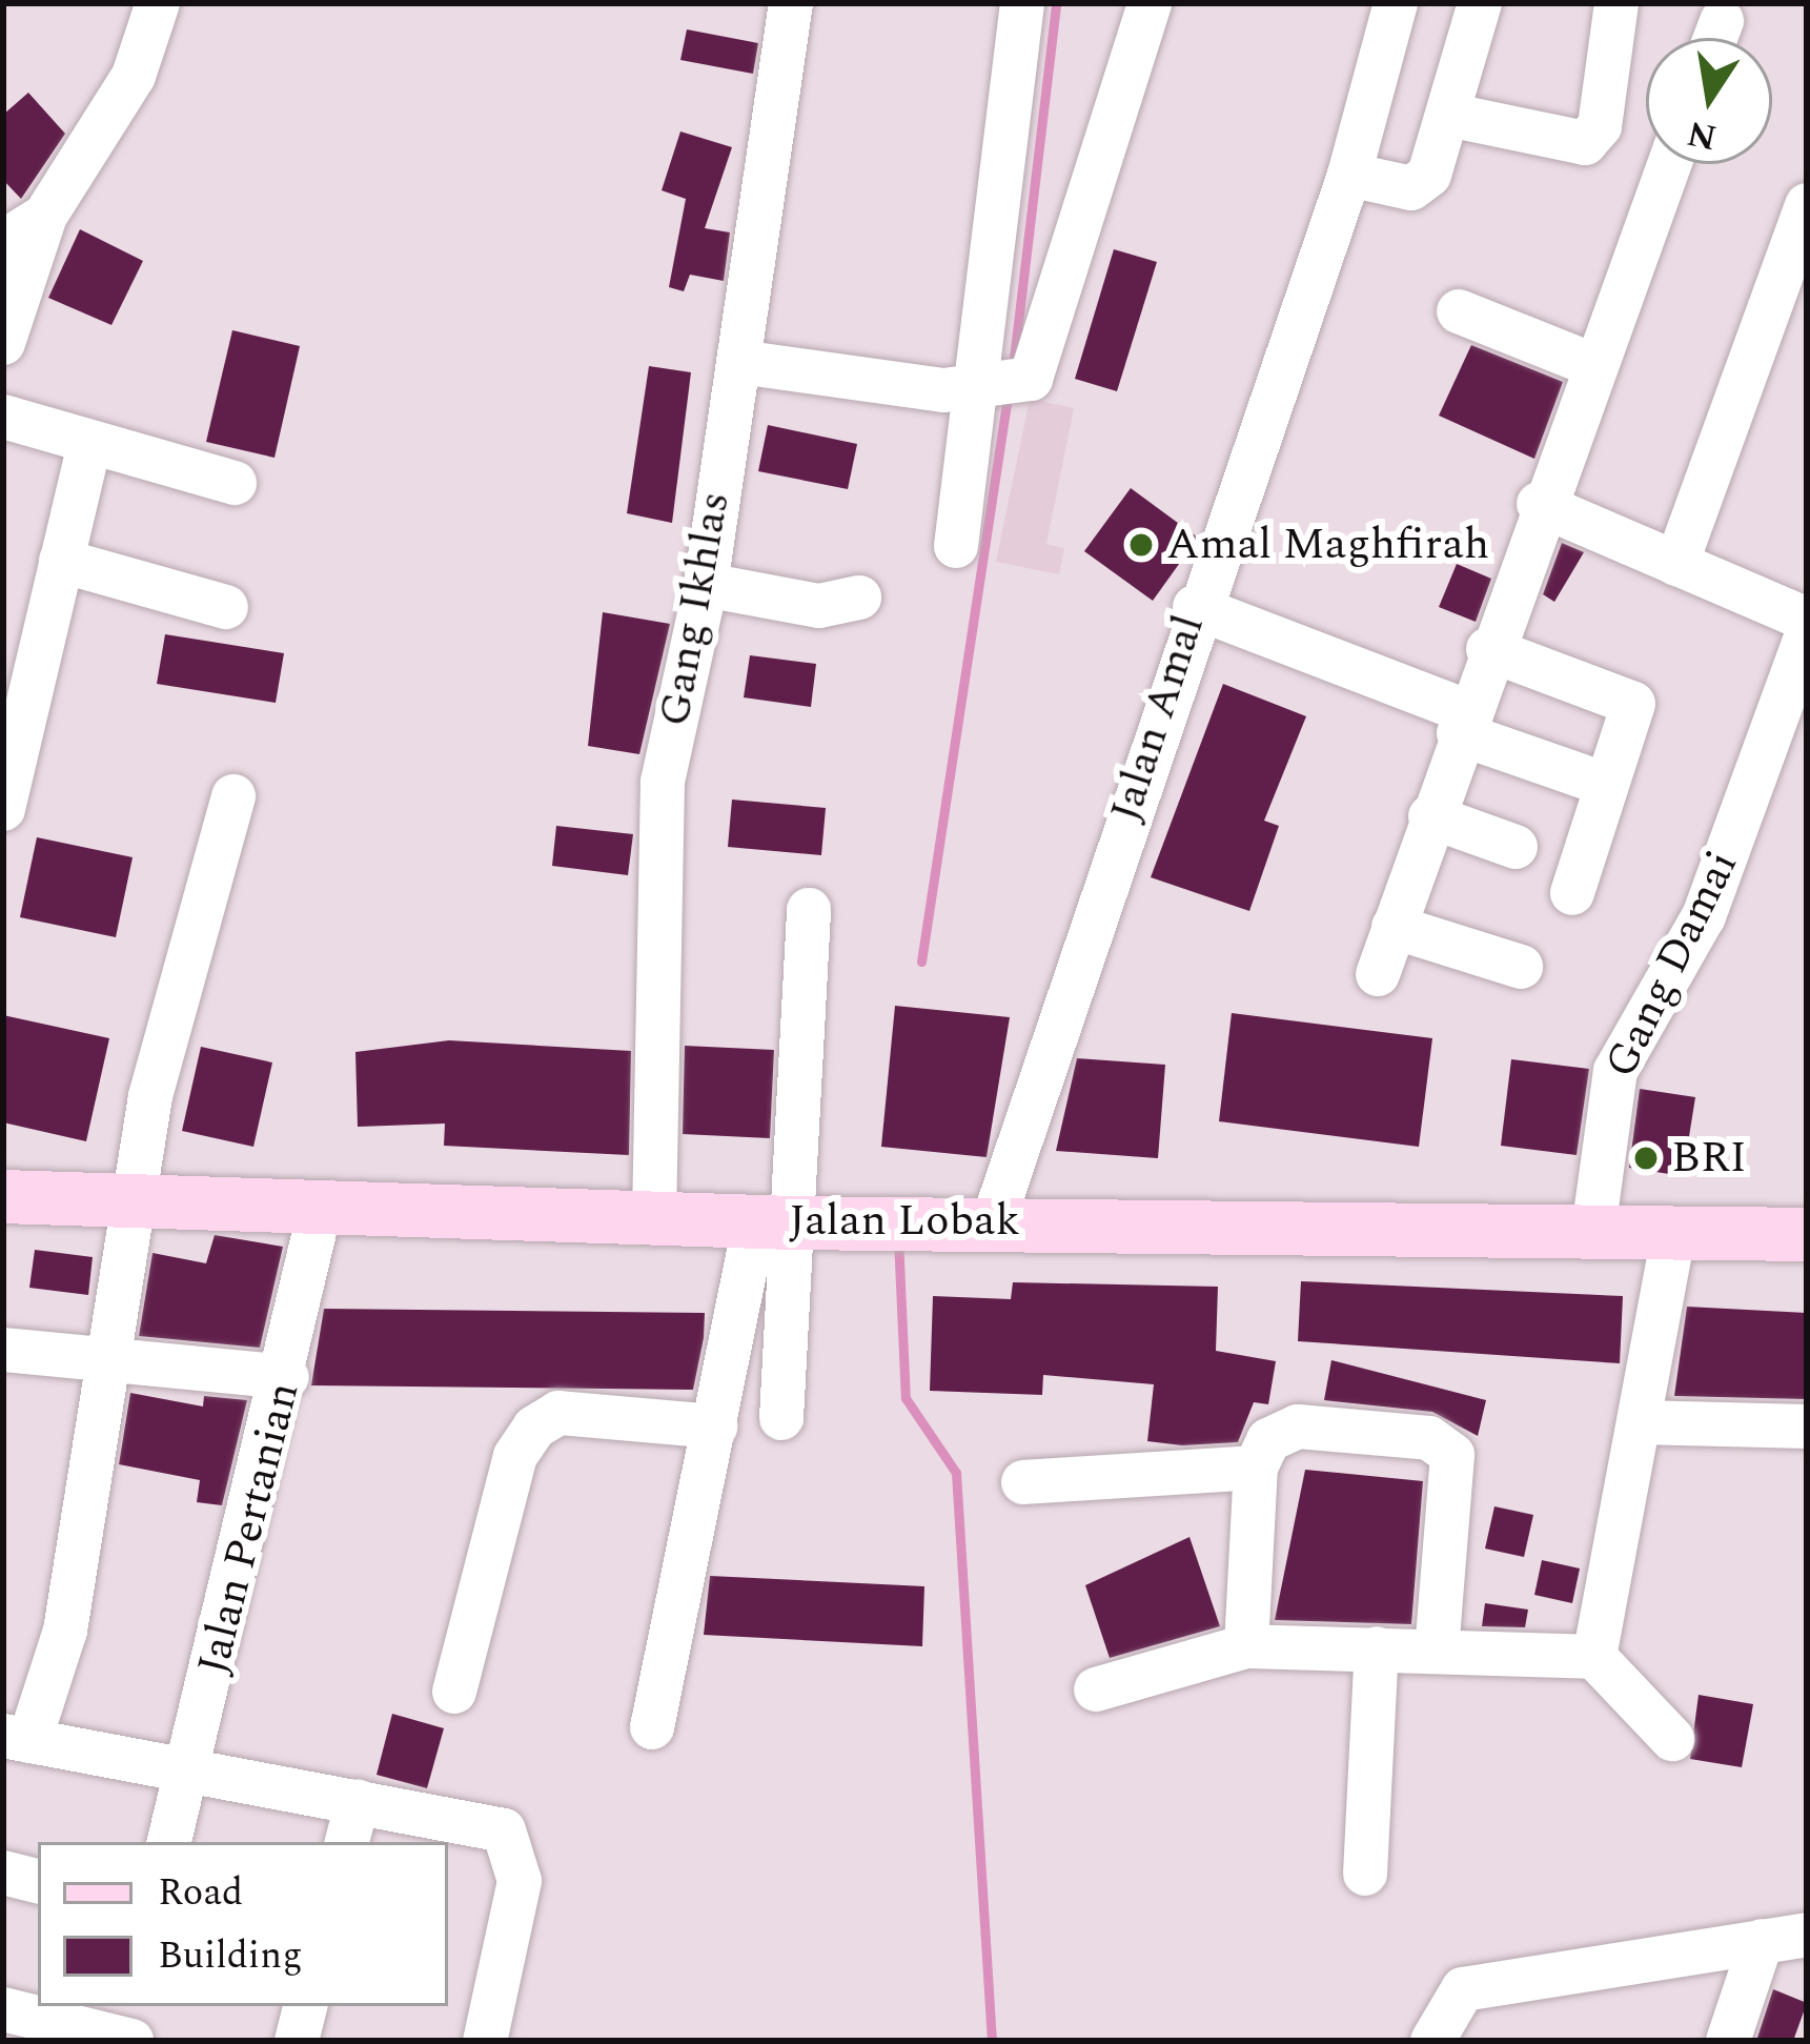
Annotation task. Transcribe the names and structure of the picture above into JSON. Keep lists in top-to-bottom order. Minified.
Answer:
{"streets":{"main road":["Jalan Lobak"],"street":["Gang Ikhlas","Jalan Amal","Gang Damai","Jalan Pertanian"]},"crossings":[["Gang Ikhlas","Jalan Lobak"],["Jalan Amal","Jalan Lobak"],["Gang Damai","Jalan Lobak"],["Jalan Lobak","Jalan Pertanian"]],"places":["Amal Maghfirah","BRI"],"legend":["Road","Building"],"north":"bottom"}
